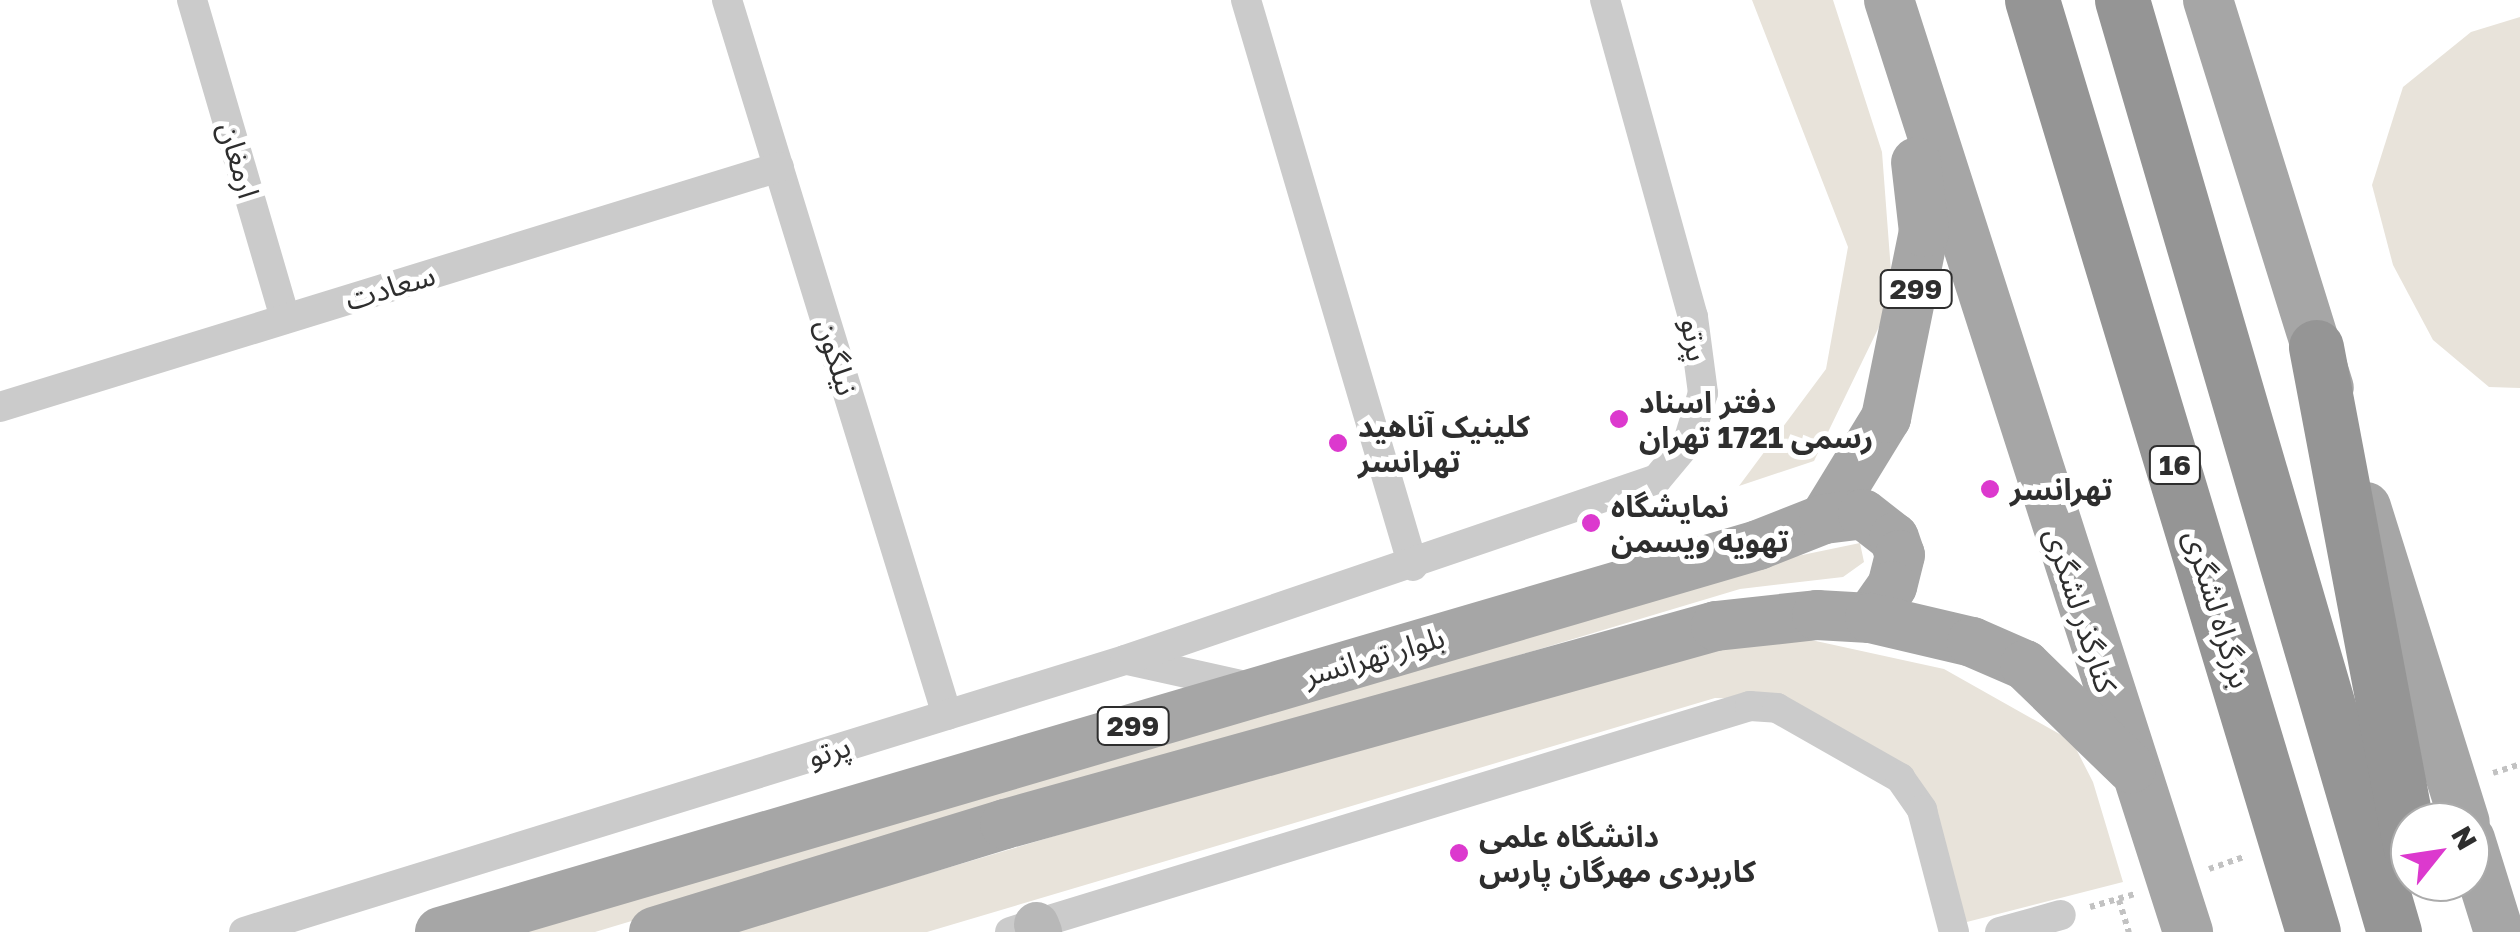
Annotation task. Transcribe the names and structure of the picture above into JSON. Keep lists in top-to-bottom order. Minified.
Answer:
{"streets":{"highway":["16","بزرگراه لشگری"],"main road":["299","کنارگذر لشگری","بلوار تهرانسر"],"street":["ارمغان","سعادت","پرتو","نیلگون"]},"crossings":[["ارمغان","سعادت"],["سعادت","نیلگون"],["299","کنارگذر لشگری"],["299","بلوار تهرانسر"],["پرتو","نیلگون"],["کنارگذر لشگری","بلوار تهرانسر"]],"places":["دفتر اسناد رسمی 1721 تهران","کلینیک آناهید تهرانسر","تهرانسر","نمایشگاه تهویه ویسمن","دانشگاه علمی کاربردی مهرگان پارس"],"north":"top right"}
